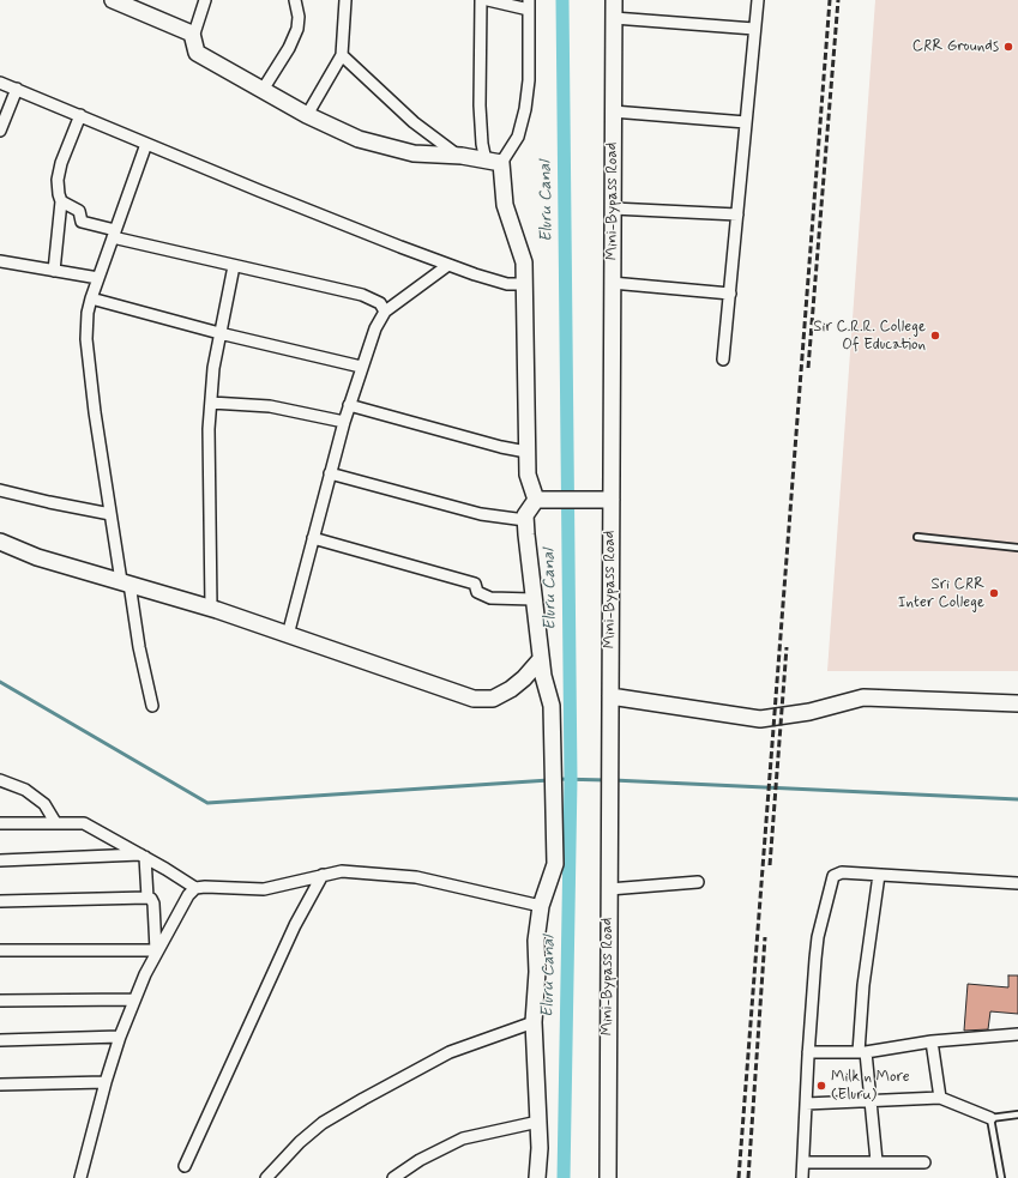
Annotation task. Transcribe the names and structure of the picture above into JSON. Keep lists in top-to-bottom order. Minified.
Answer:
{"streets":{"street":["Mini-Bypass Road"]},"water":["Eluru Canal"],"places":["CRR Grounds","Sir C.R.R. College Of Education","Sri CRR Inter College","Milk n More (Eluru)"]}
